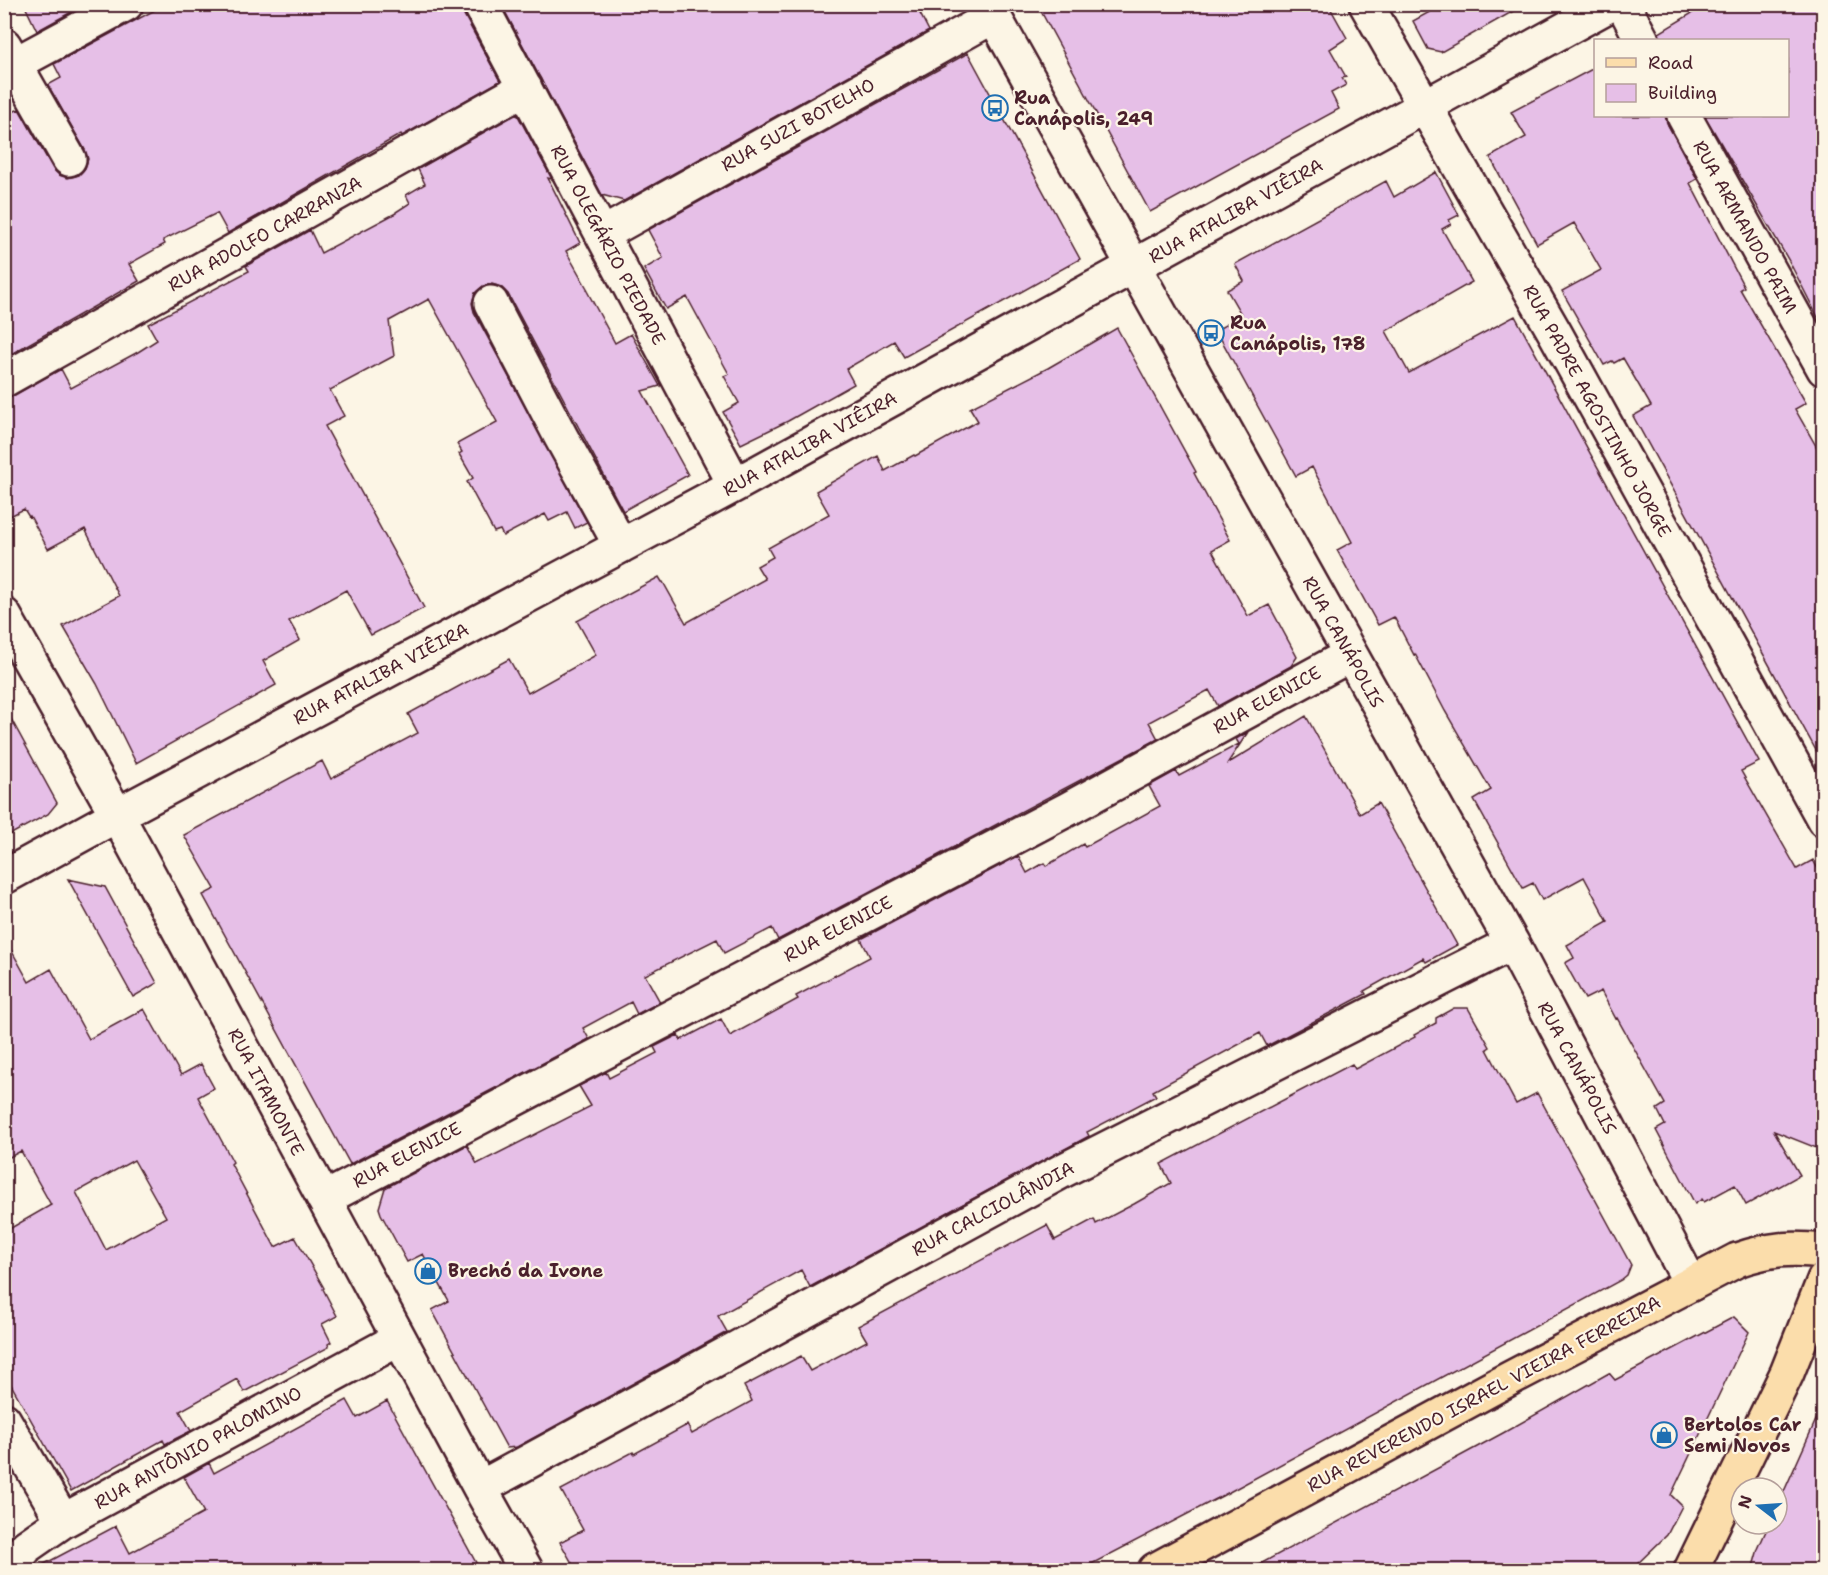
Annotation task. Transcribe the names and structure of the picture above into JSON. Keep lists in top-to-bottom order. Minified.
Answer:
{"streets":{"main road":["RUA REVERENDO ISRAEL VIEIRA FERREIRA"],"street":["RUA SUZI BOTELHO","RUA ATALIBA VIÊIRA","RUA ARMANDO PAIM","RUA ADOLFO CARRANZA","RUA OLEGÁRIO PIEDADE","RUA PADRE AGOSTINHO JORGE","RUA CANÁPOLIS","RUA ELENICE","RUA ITAMONTE","RUA CALCIOLÂNDIA","RUA ANTÔNIO PALOMINO"]},"crossings":[["RUA SUZI BOTELHO","RUA OLEGÁRIO PIEDADE"],["RUA SUZI BOTELHO","RUA CANÁPOLIS"],["RUA ATALIBA VIÊIRA","RUA OLEGÁRIO PIEDADE"],["RUA ATALIBA VIÊIRA","RUA PADRE AGOSTINHO JORGE"],["RUA ATALIBA VIÊIRA","RUA CANÁPOLIS"],["RUA ATALIBA VIÊIRA","RUA ITAMONTE"],["RUA ADOLFO CARRANZA","RUA OLEGÁRIO PIEDADE"],["RUA CANÁPOLIS","RUA ELENICE"],["RUA CANÁPOLIS","RUA CALCIOLÂNDIA"],["RUA CANÁPOLIS","RUA REVERENDO ISRAEL VIEIRA FERREIRA"],["RUA ELENICE","RUA ITAMONTE"],["RUA ITAMONTE","RUA CALCIOLÂNDIA"],["RUA ITAMONTE","RUA ANTÔNIO PALOMINO"]],"places":{"bus stop":["Rua Canápolis, 249","Rua Canápolis, 178"],"shop":["Brechó da Ivone","Bertolos Car Semi Novos"]},"legend":["Road","Building"],"north":"left"}
